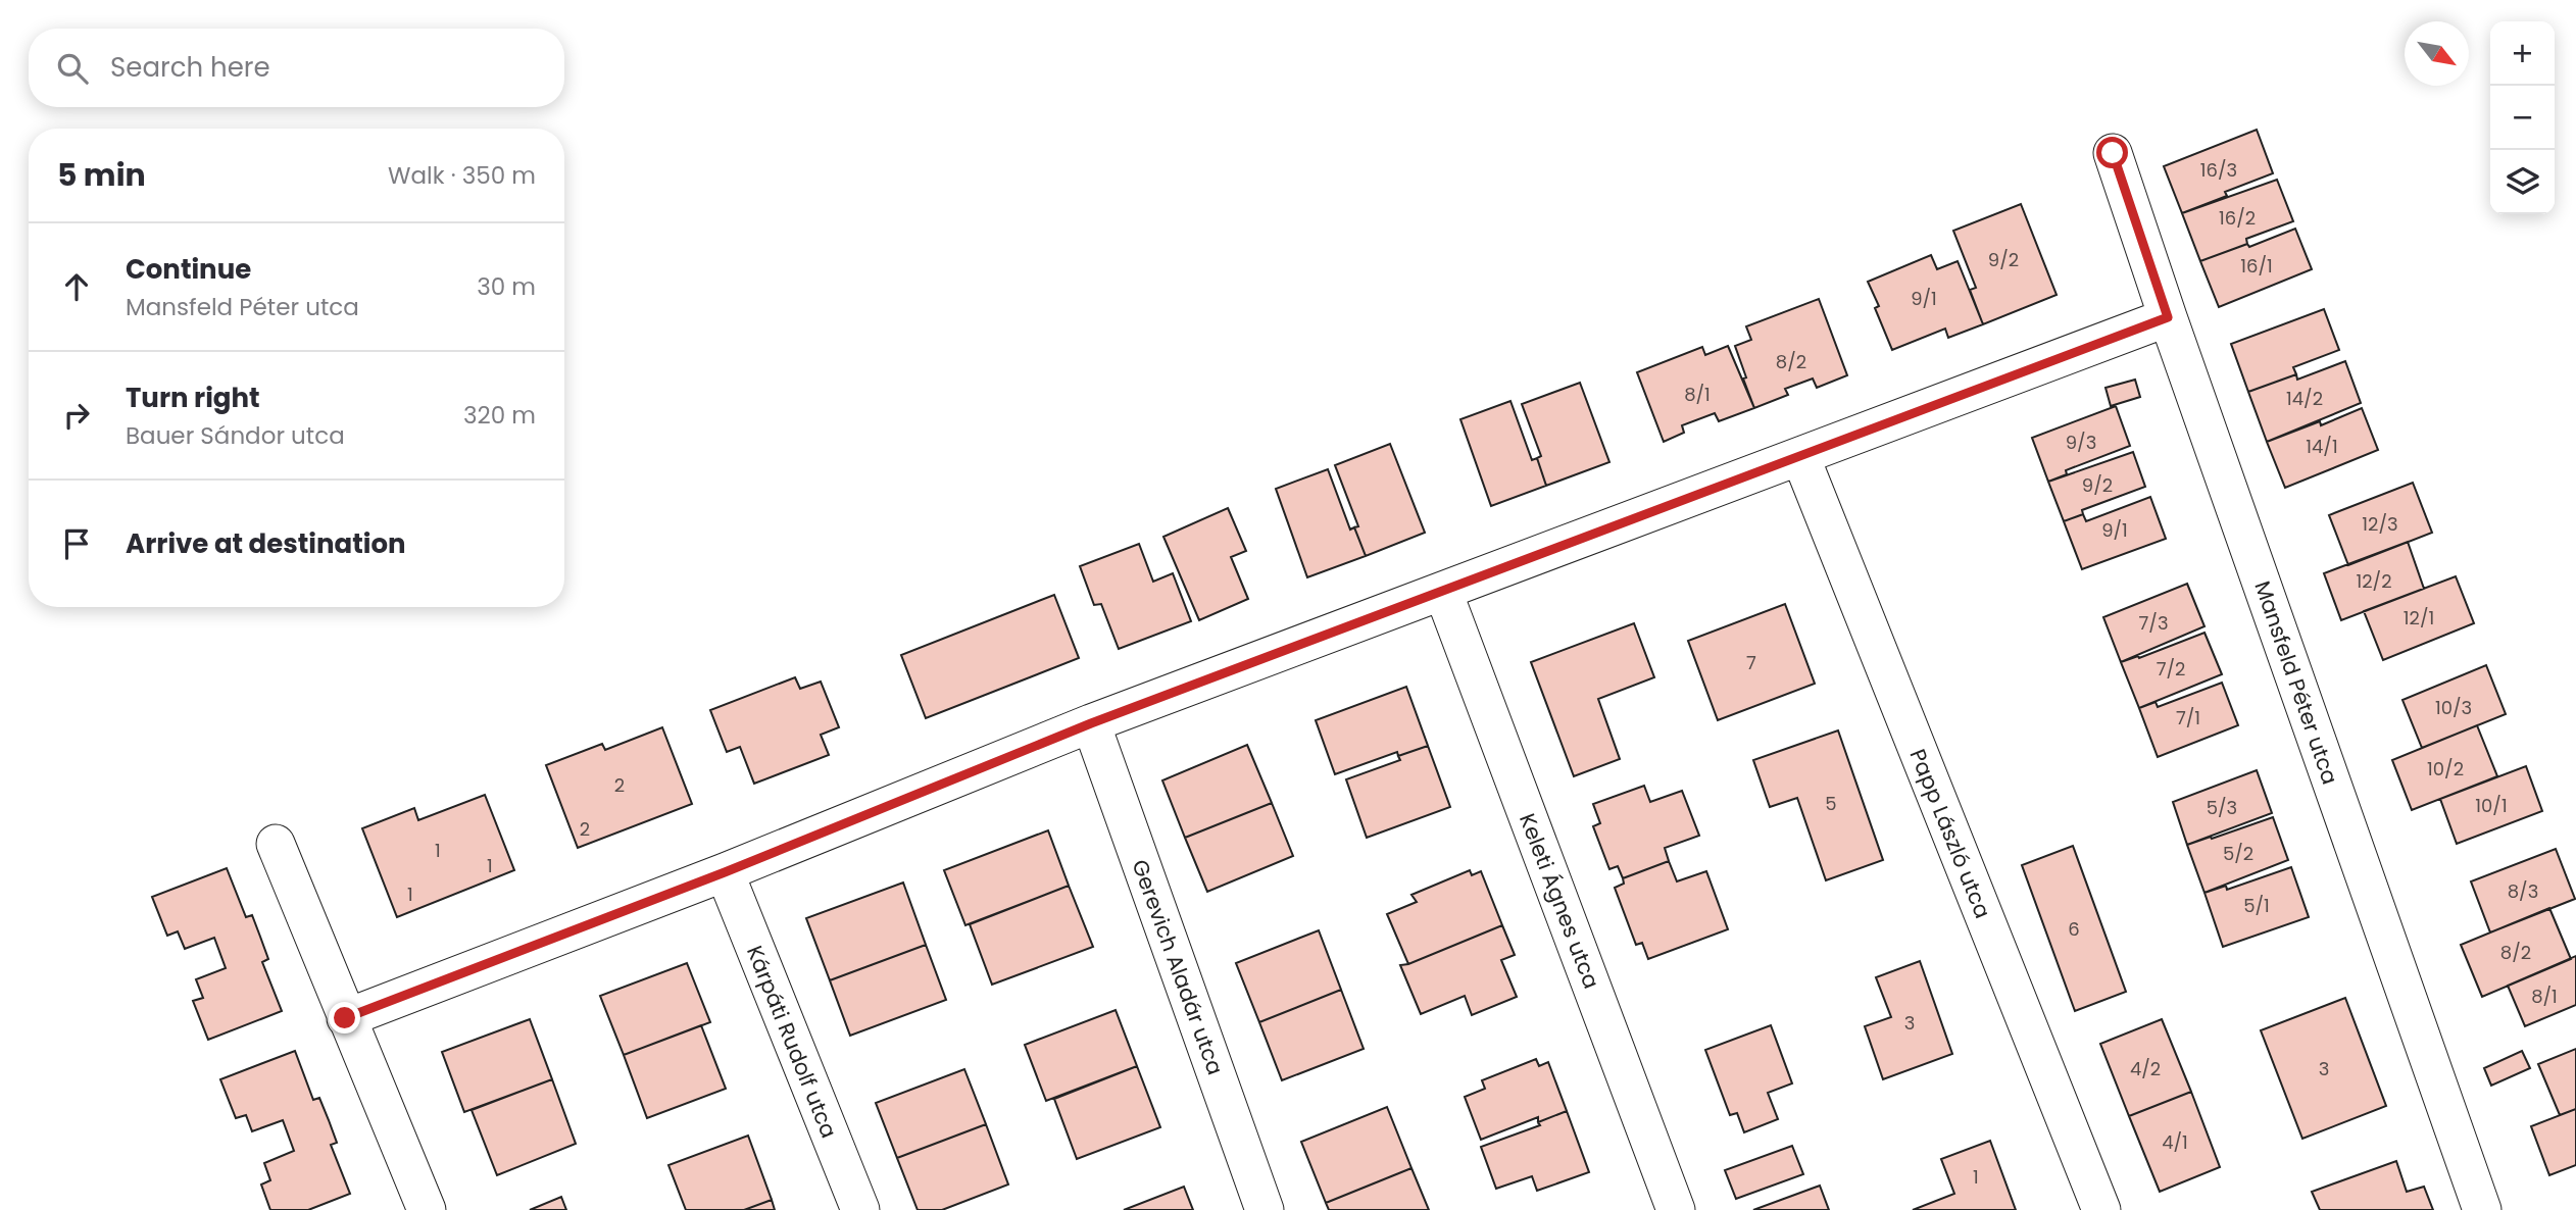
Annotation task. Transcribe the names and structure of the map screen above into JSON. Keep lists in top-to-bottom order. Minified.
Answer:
{"streets":{"street":["Mansfeld Péter utca","Papp László utca","Keleti Ágnes utca","Gerevich Aladár utca","Kárpáti Rudolf utca"]},"house_numbers":["16/3","16/2","9/2","16/1","9/1","8/2","8/1","14/2","9/3","14/1","9/2","12/3","9/1","12/2","12/1","7/3","7","7/2","10/3","7/1","10/2","2","5","10/1","5/3","2","1","5/2","1","8/3","1","5/1","6","8/2","8/1","3","4/2","3","4/1","1"],"north":"bottom right","page":{"map_buttons":["+","−"],"search":"Search here","heading":["5 min","Walk · 350 m"],"list":[["Continue","Mansfeld Péter utca","30 m"],["Turn right","Bauer Sándor utca","320 m"],"Arrive at destination"]}}
